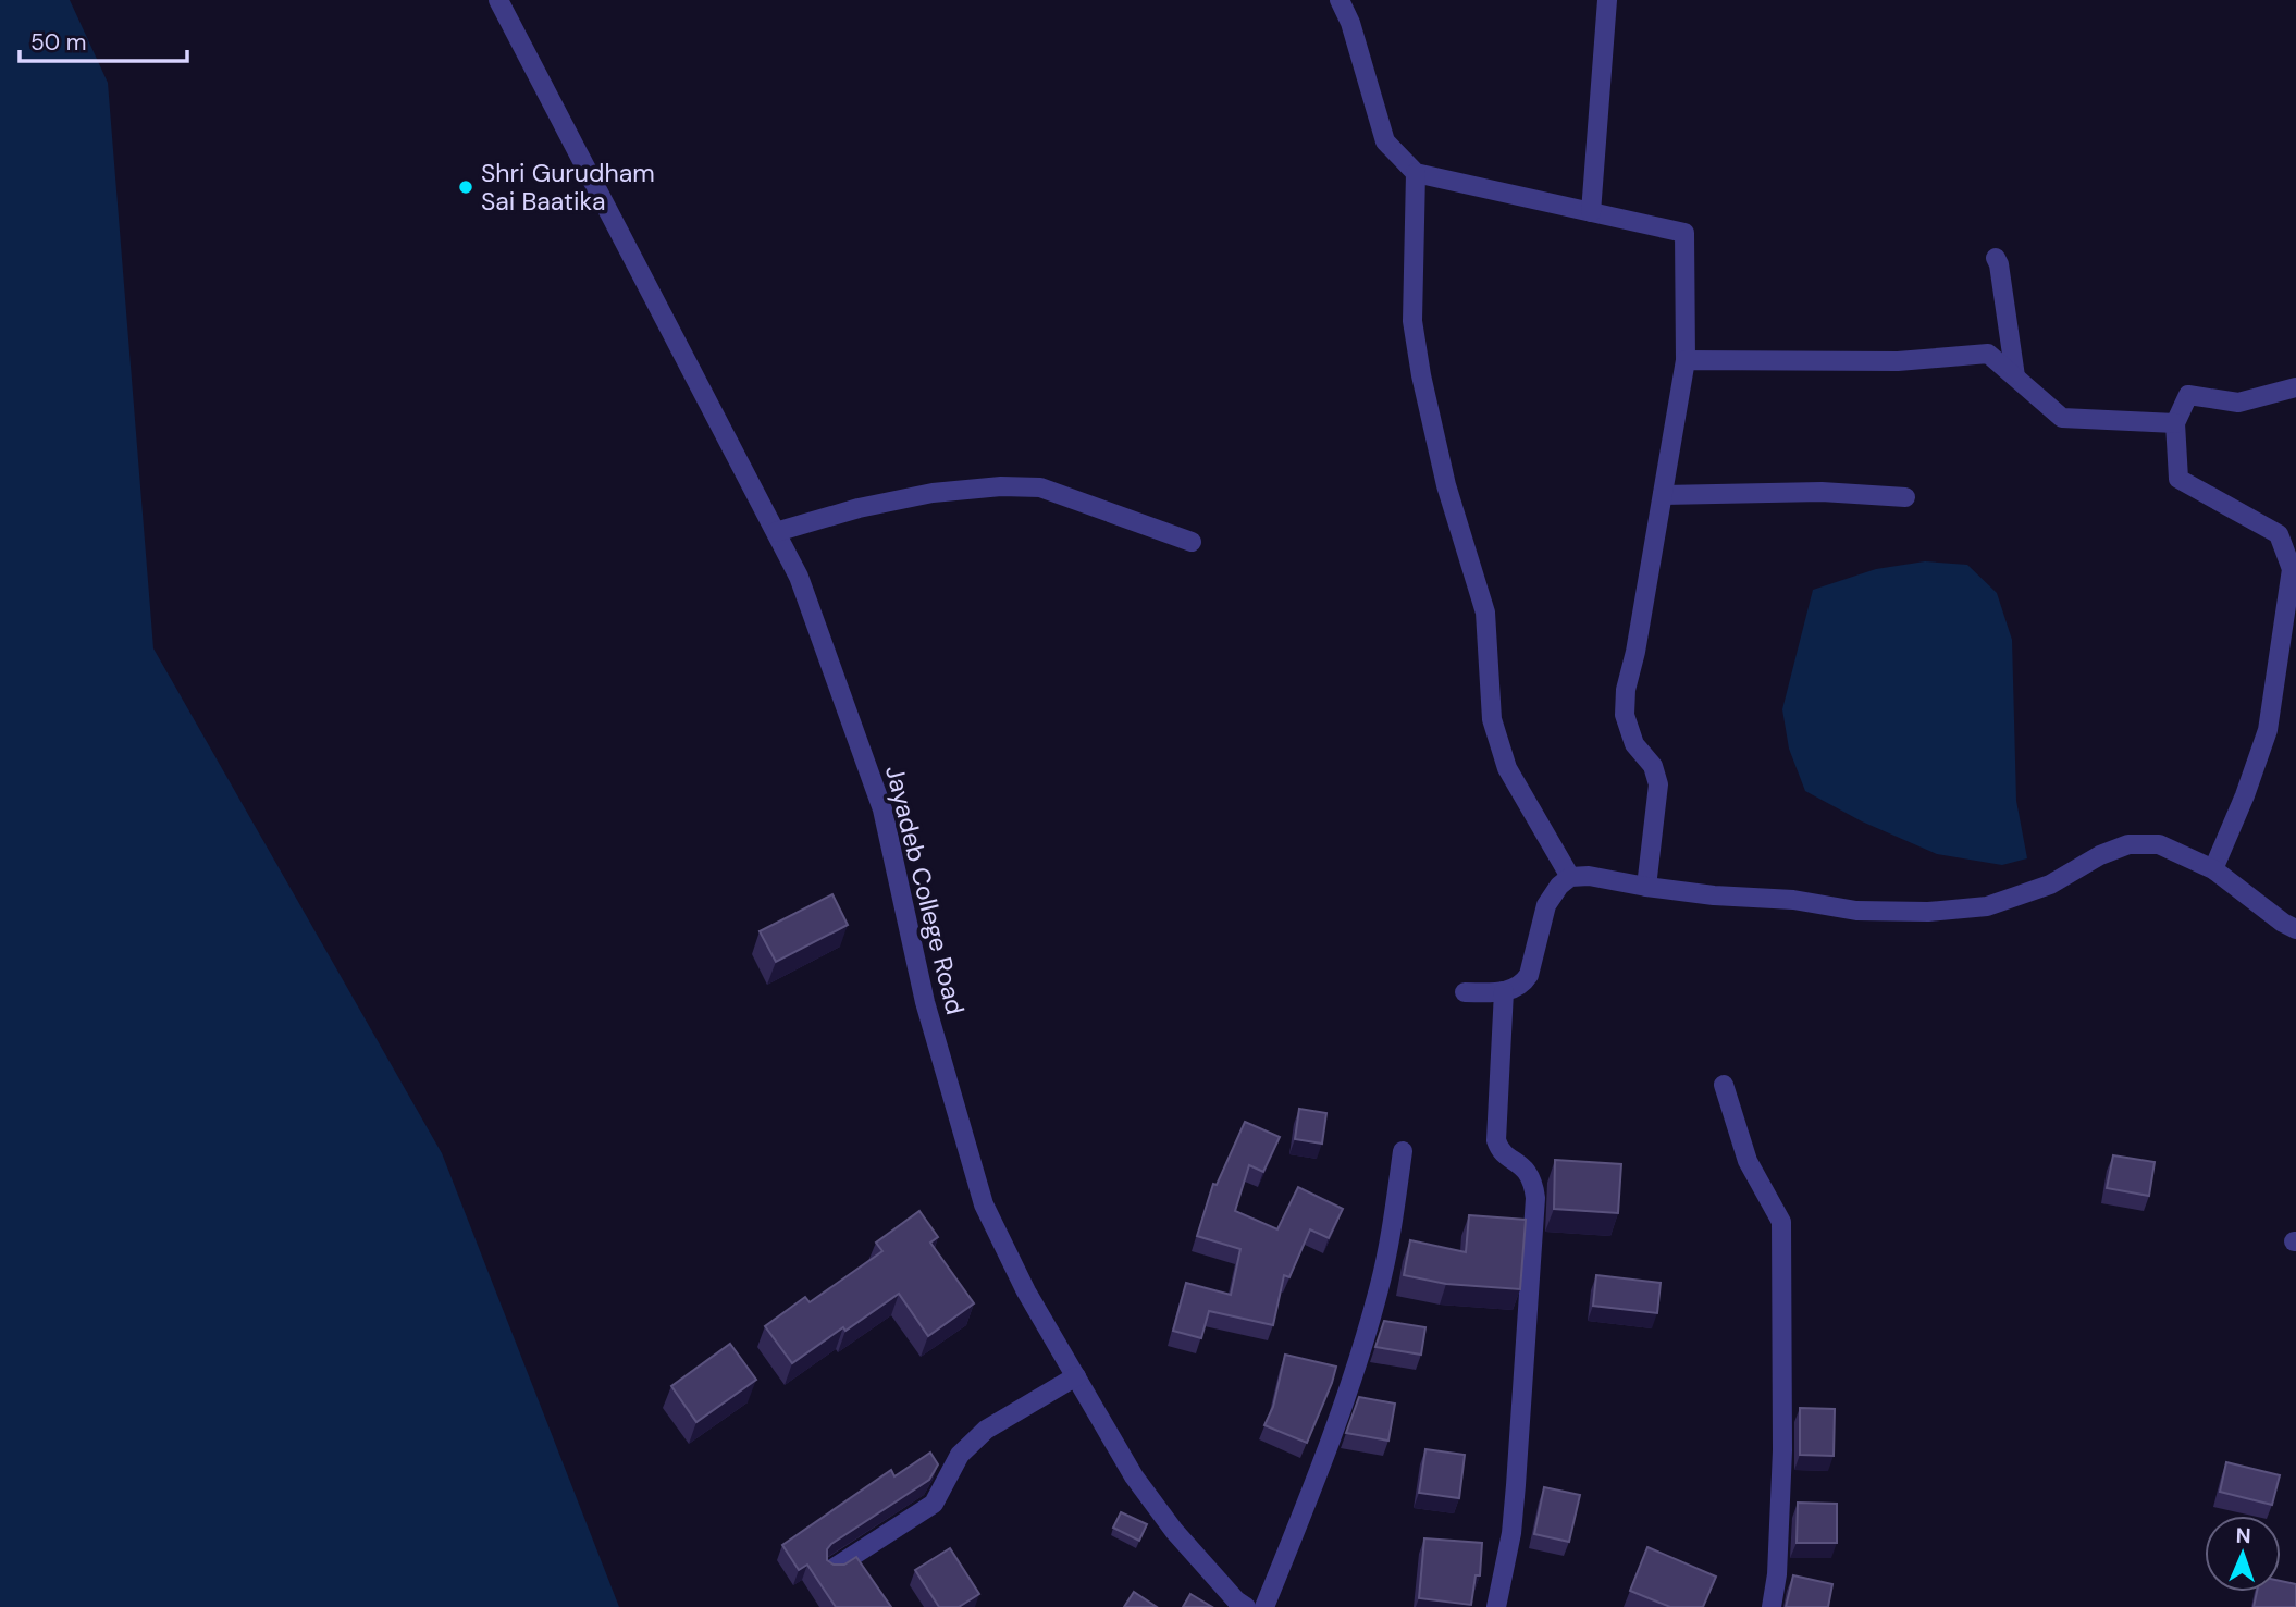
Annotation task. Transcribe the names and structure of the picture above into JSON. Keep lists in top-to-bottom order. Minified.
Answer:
{"streets":{"street":["Jayadeb College Road"]},"places":["Shri Gurudham Sai Baatika"],"scale_bar":"50 m","north":"top"}
